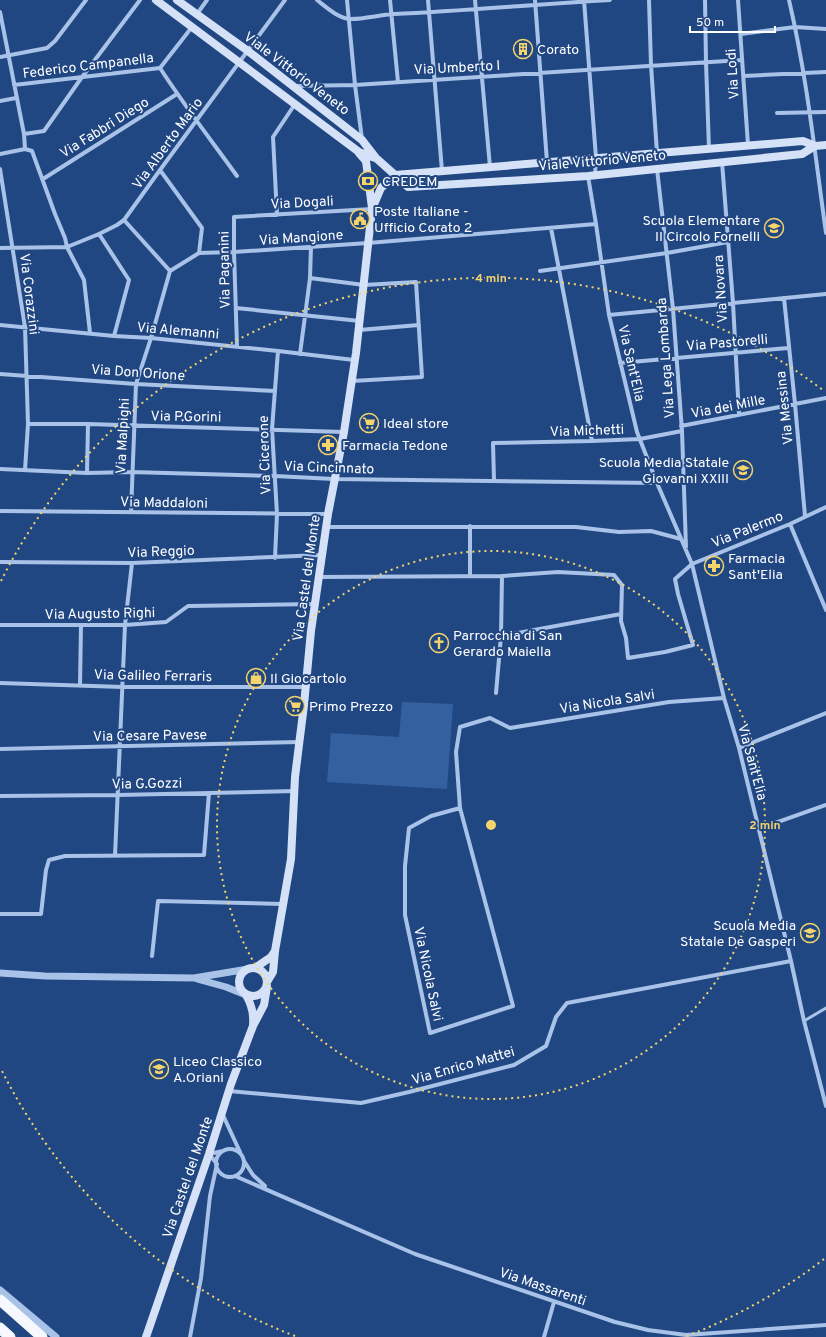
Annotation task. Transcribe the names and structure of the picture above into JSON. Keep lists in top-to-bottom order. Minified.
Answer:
{"streets":{"main road":["Viale Vittorio Veneto","Via Castel del Monte"],"street":["Federico Campanella","Via Umberto I","Via Lodi","Via Fabbri Diego","Via Alberto Mario","Via Dogali","Via Mangione","Via Paganini","Via Novara","Via Corazzini","Via Alemanni","Via Pastorelli","Via Lega Lombarda","Via Sant'Elia","Via Don Orione","Via dei Mille","Via Messina","Via P.Gorini","Via Michetti","Via Malpighi","Via Cicerone","Via Cincinnato","Via Maddaloni","Via Palermo","Via Reggio","Via Augusto Righi","Via Galileo Ferraris","Via Nicola Salvi","Via Cesare Pavese","Via G.Gozzi","Via Enrico Mattei","Via Massarenti"]},"crossings":[["Federico Campanella","Viale Vittorio Veneto"],["Via Umberto I","Viale Vittorio Veneto"],["Via Umberto I","Via Lodi"],["Via Umberto I","Via Sant'Elia"],["Viale Vittorio Veneto","Via Lodi"],["Viale Vittorio Veneto","Via Alberto Mario"],["Viale Vittorio Veneto","Via Novara"],["Viale Vittorio Veneto","Via Lega Lombarda"],["Viale Vittorio Veneto","Via Sant'Elia"],["Viale Vittorio Veneto","Via Castel del Monte"],["Via Alberto Mario","Via Corazzini"],["Via Dogali","Via Paganini"],["Via Dogali","Via Castel del Monte"],["Via Mangione","Via Paganini"],["Via Mangione","Via Sant'Elia"],["Via Mangione","Via Castel del Monte"],["Via Paganini","Via Alemanni"],["Via Novara","Via Pastorelli"],["Via Novara","Via dei Mille"],["Via Corazzini","Via Alemanni"],["Via Corazzini","Via Don Orione"],["Via Corazzini","Via P.Gorini"],["Via Corazzini","Via Cincinnato"],["Via Alemanni","Via Malpighi"],["Via Alemanni","Via Cicerone"],["Via Alemanni","Via Castel del Monte"],["Via Pastorelli","Via Lega Lombarda"],["Via Pastorelli","Via Sant'Elia"],["Via Pastorelli","Via Messina"],["Via Lega Lombarda","Via Sant'Elia"],["Via Lega Lombarda","Via dei Mille"],["Via Lega Lombarda","Via Michetti"],["Via Sant'Elia","Via Michetti"],["Via Sant'Elia","Via Cincinnato"],["Via Sant'Elia","Via Palermo"],["Via Sant'Elia","Via Nicola Salvi"],["Via Sant'Elia","Via Enrico Mattei"],["Via Don Orione","Via Malpighi"],["Via Don Orione","Via Cicerone"],["Via dei Mille","Via Messina"],["Via dei Mille","Via Michetti"],["Via Messina","Via Palermo"],["Via P.Gorini","Via Malpighi"],["Via P.Gorini","Via Cicerone"],["Via P.Gorini","Via Castel del Monte"],["Via Michetti","Via Cincinnato"],["Via Malpighi","Via Cincinnato"],["Via Malpighi","Via Maddaloni"],["Via Cicerone","Via Cincinnato"],["Via Cicerone","Via Maddaloni"],["Via Cicerone","Via Reggio"],["Via Cincinnato","Via Castel del Monte"],["Via Maddaloni","Via Castel del Monte"],["Via Reggio","Via Castel del Monte"],["Via Castel del Monte","Via Augusto Righi"],["Via Castel del Monte","Via Galileo Ferraris"],["Via Castel del Monte","Via Cesare Pavese"],["Via Castel del Monte","Via G.Gozzi"],["Via Castel del Monte","Via Enrico Mattei"]],"places":{"building":["Corato"],"bank":["CREDEM"],"public building":["Poste Italiane - Ufficio Corato 2"],"school or university":["Scuola Elementare II Circolo Fornelli","Scuola Media Statale Giovanni XXIII","Scuola Media Statale De Gasperi","Liceo Classico A.Oriani"],"supermarket":["Ideal store","Primo Prezzo"],"pharmacy":["Farmacia Tedone","Farmacia Sant'Elia"],"church":["Parrocchia di San Gerardo Maiella"],"shop":["Il Giocartolo"]},"scale_bar":"50 m","rings":["4 min","2 min"]}
